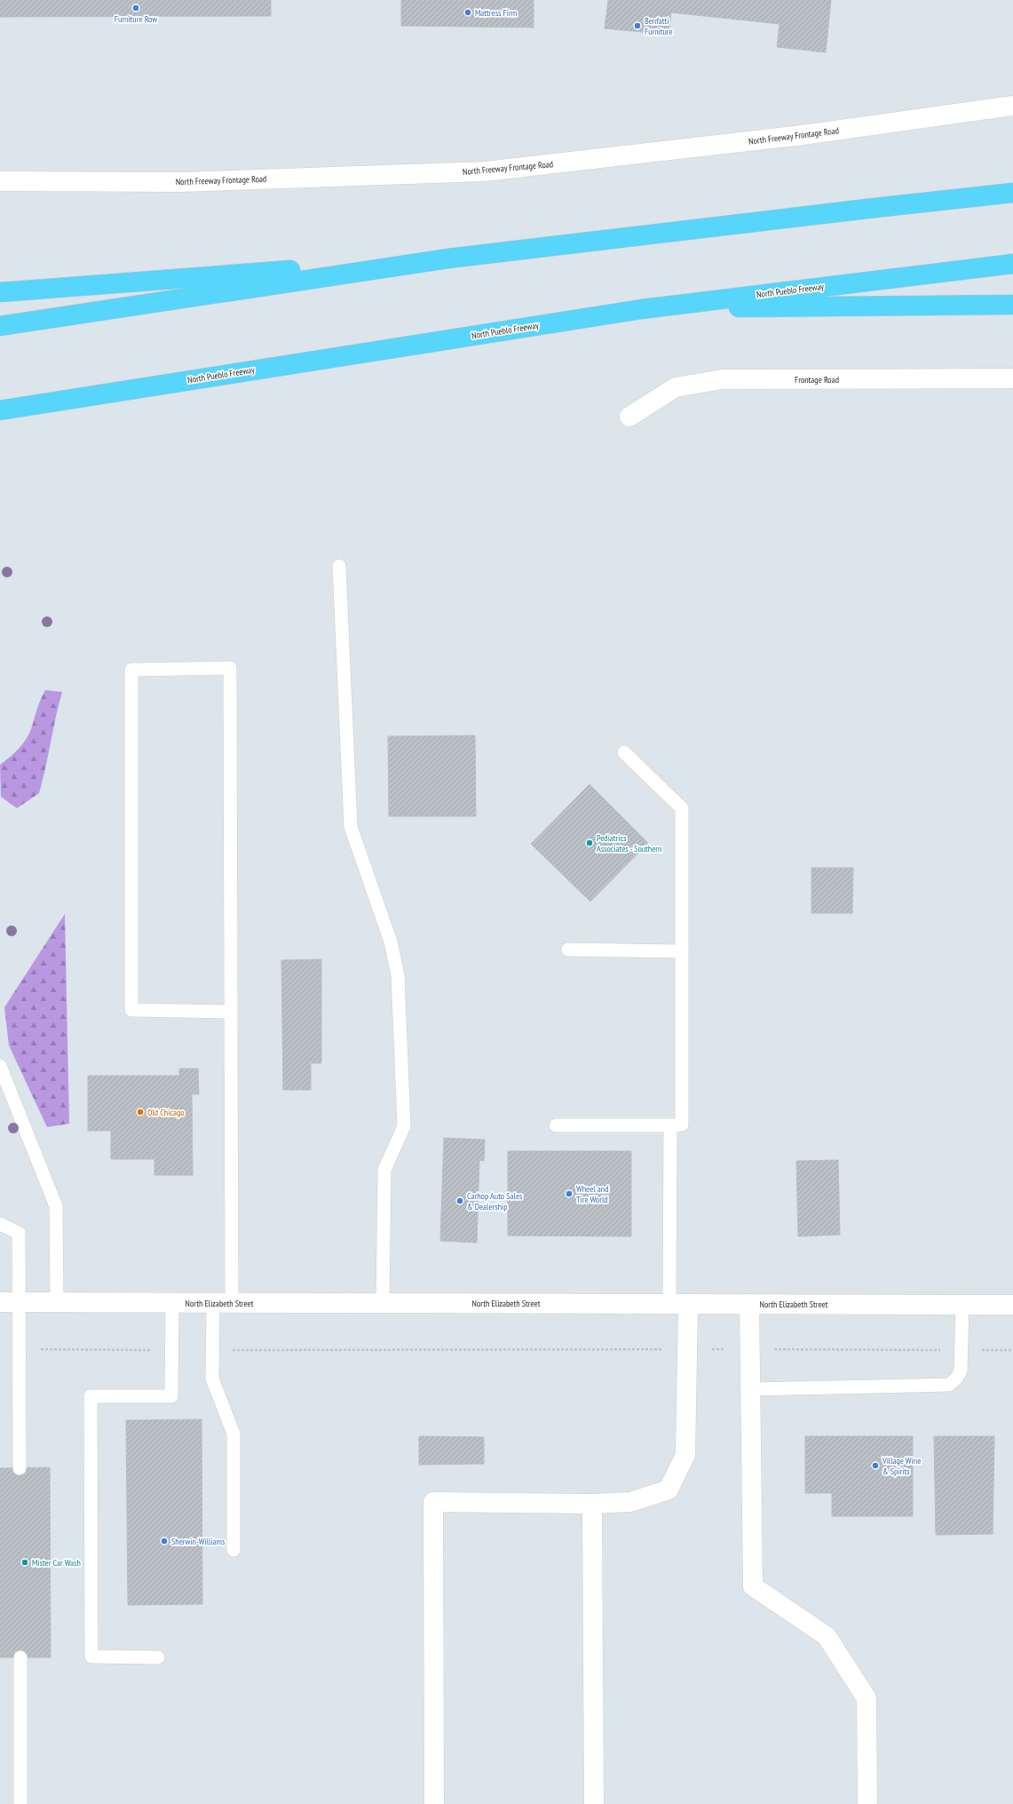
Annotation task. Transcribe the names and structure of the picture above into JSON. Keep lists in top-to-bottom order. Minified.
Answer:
{"streets":{"highway":["North Pueblo Freeway"],"street":["North Freeway Frontage Road","Frontage Road","North Elizabeth Street"]},"places":["Furniture Row","Mattress Firm","Benfatti Furniture","Pediatrics Associates - Southern","Old Chicago","Wheel and Tire World","Carhop Auto Sales & Dealership","Village Wine & Spirits","Sherwin-Williams","Mister Car Wash"]}
